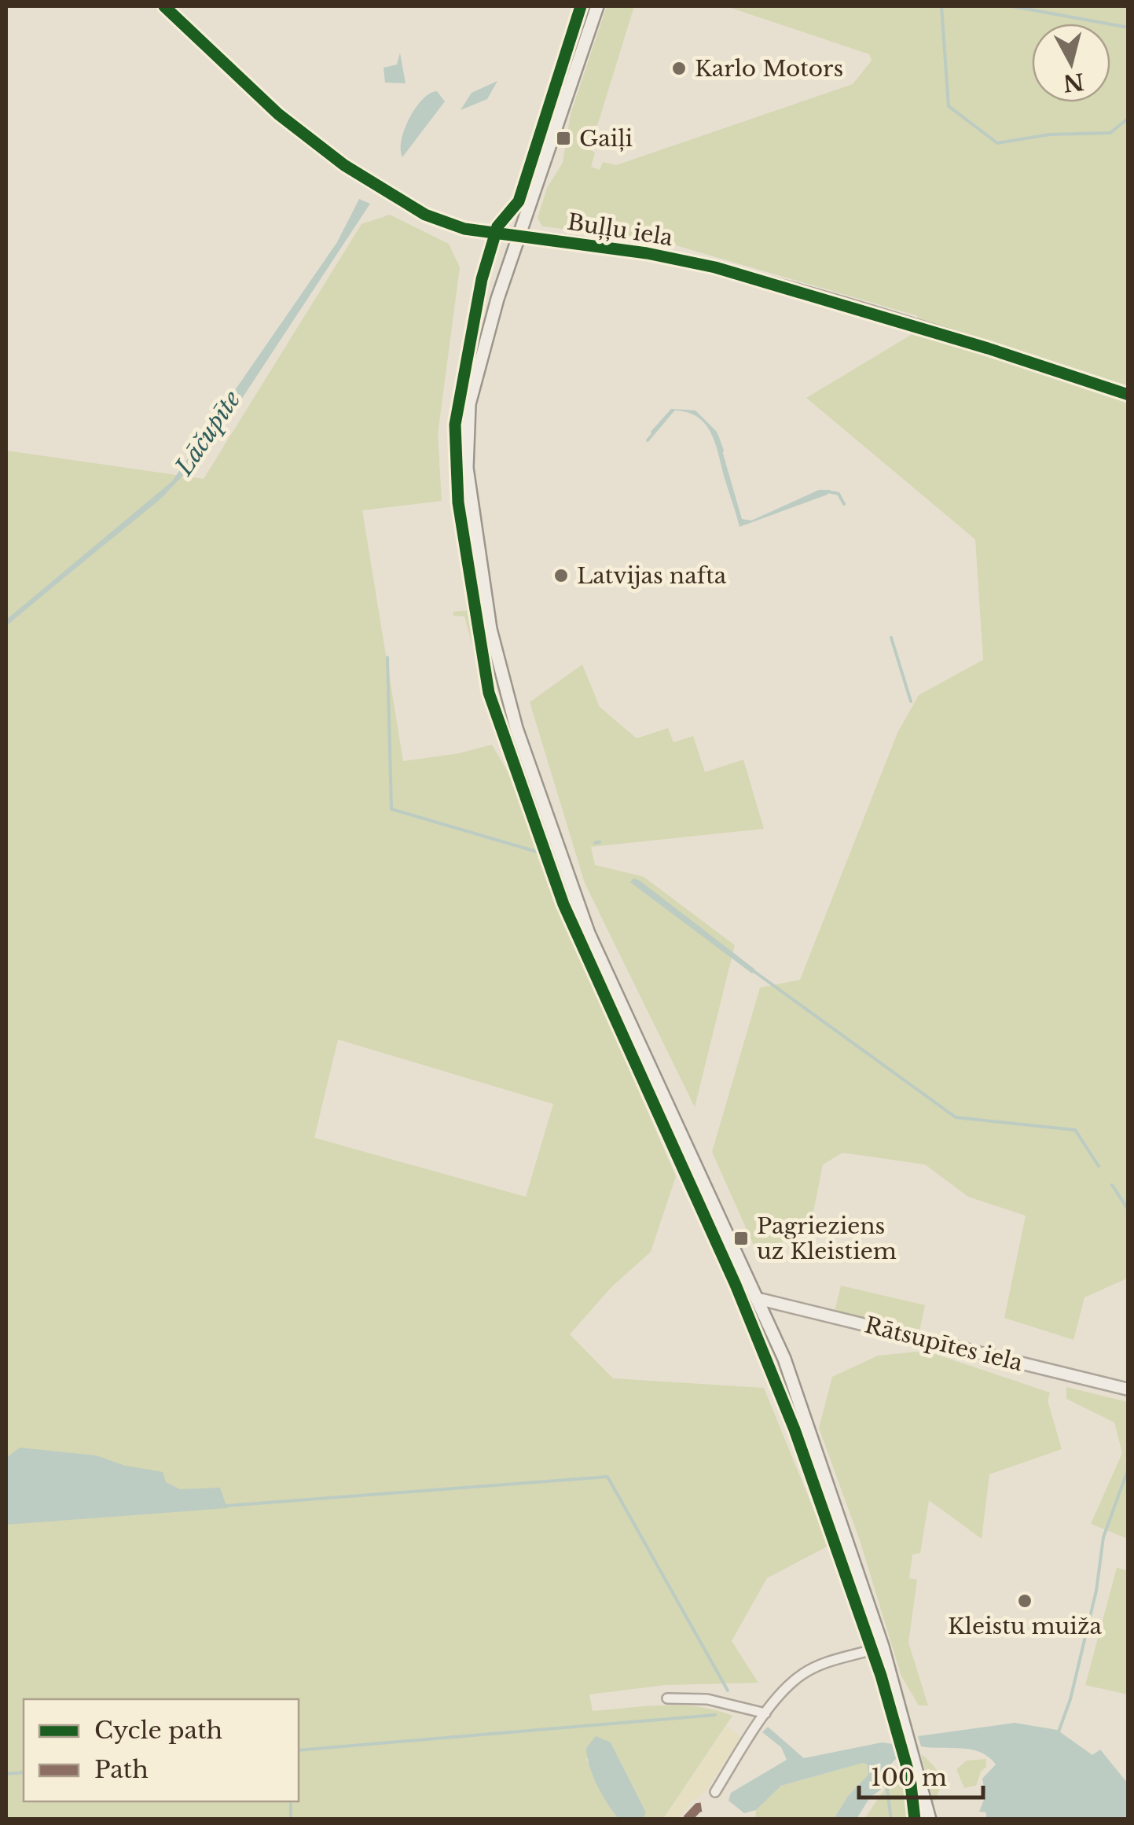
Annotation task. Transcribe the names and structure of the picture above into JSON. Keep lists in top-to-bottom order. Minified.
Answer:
{"streets":{"street":["Buļļu iela","Rātsupītes iela"]},"water":["Lāčupīte"],"places":{"other":["Karlo Motors","Latvijas nafta","Kleistu muiža"],"transit":["Gaiļi","Pagrieziens uz Kleistiem"]},"legend":["Cycle path","Path"],"scale_bar":"100 m","north":"bottom"}
